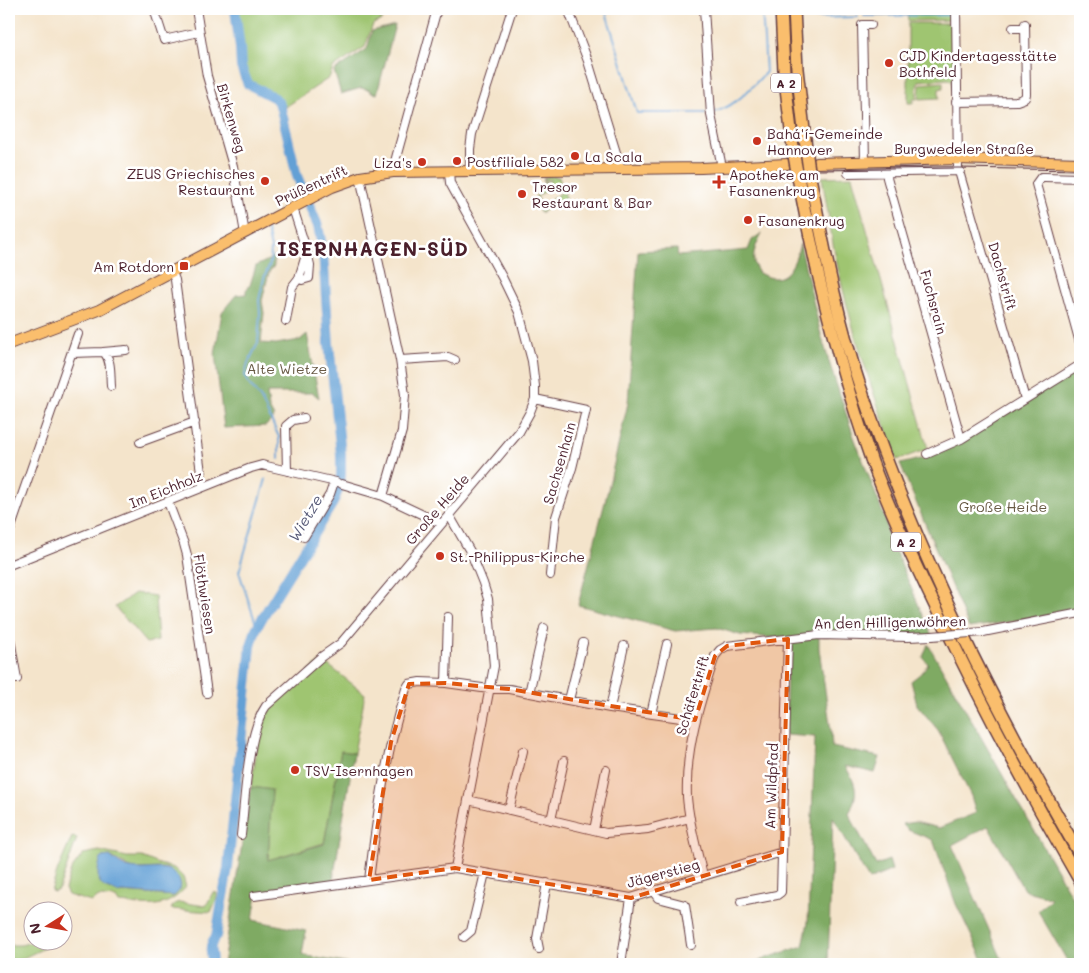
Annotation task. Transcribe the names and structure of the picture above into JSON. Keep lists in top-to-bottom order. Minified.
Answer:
{"streets":{"highway":["A 2"],"main road":["Burgwedeler Straße","Prüßentrift"],"street":["Birkenweg","Dachstrift","Fuchsrain","Sachsenhain","Im Eichholz","Große Heide","Flöthwiesen","An den Hilligenwöhren","Schäfertrift","Am Wildpfad","Jägerstieg"]},"crossings":[["Birkenweg","Prüßentrift"],["Burgwedeler Straße","Dachstrift"],["Burgwedeler Straße","Fuchsrain"],["Prüßentrift","Große Heide"],["Sachsenhain","Große Heide"],["Im Eichholz","Große Heide"],["Im Eichholz","Flöthwiesen"],["An den Hilligenwöhren","Schäfertrift"],["An den Hilligenwöhren","Am Wildpfad"],["Schäfertrift","Am Wildpfad"],["Schäfertrift","Jägerstieg"],["Am Wildpfad","Jägerstieg"]],"districts":["ISERNHAGEN-SÜD"],"water":["Wietze"],"parks":["Alte Wietze","Große Heide"],"places":{"other":["CJD Kindertagesstätte Bothfeld","Bahá'í-Gemeinde Hannover","La Scala","Postfiliale 582","Liza's","ZEUS Griechisches Restaurant","Tresor Restaurant & Bar","Fasanenkrug","St.-Philippus-Kirche","TSV-Isernhagen"],"health":["Apotheke am Fasanenkrug"],"transit":["Am Rotdorn"]},"north":"left"}
